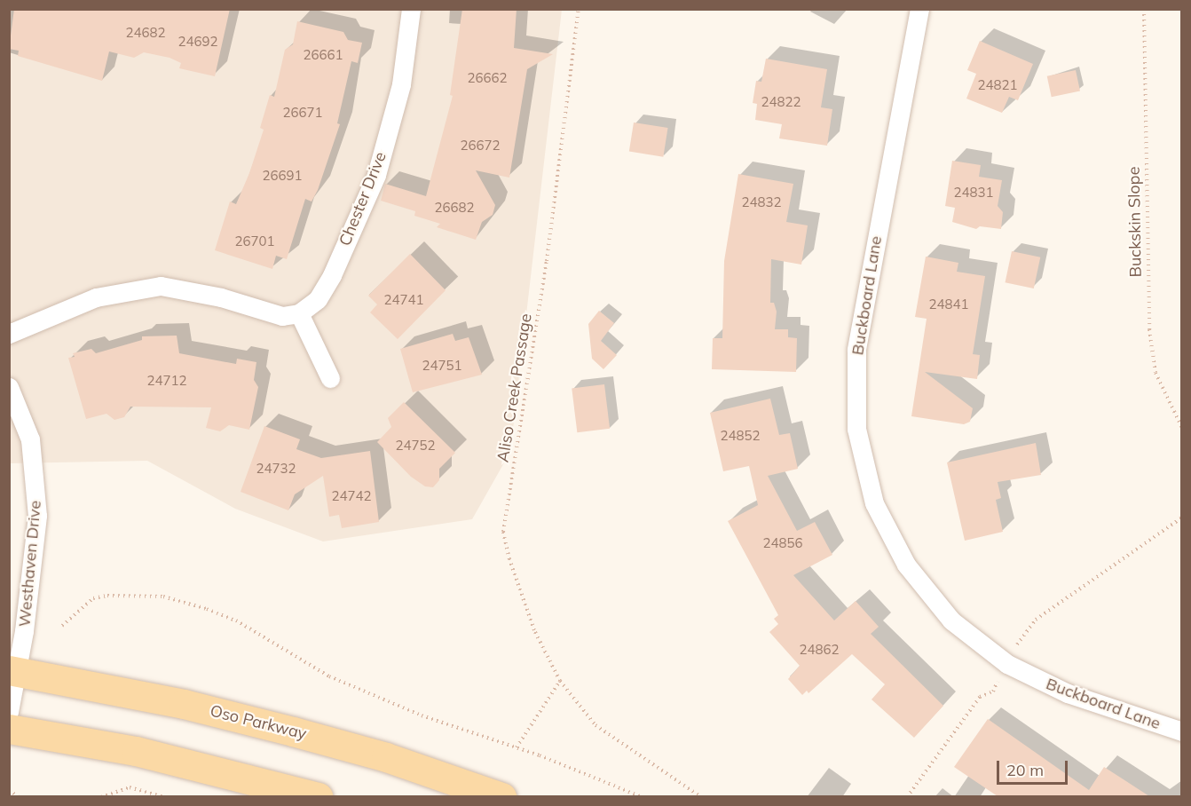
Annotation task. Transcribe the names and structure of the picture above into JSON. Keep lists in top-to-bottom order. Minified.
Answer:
{"streets":{"main road":["Oso Parkway"],"street":["Chester Drive","Buckboard Lane","Westhaven Drive"],"path":["Buckskin Slope","Aliso Creek Passage"]},"crossings":[["Westhaven Drive","Oso Parkway"]],"house_numbers":["24682","24692","26661","26662","24821","24822","26671","26672","26691","24831","24832","26682","26701","24741","24841","24751","24712","24852","24752","24732","24742","24856","24862"],"scale_bar":"20 m"}
